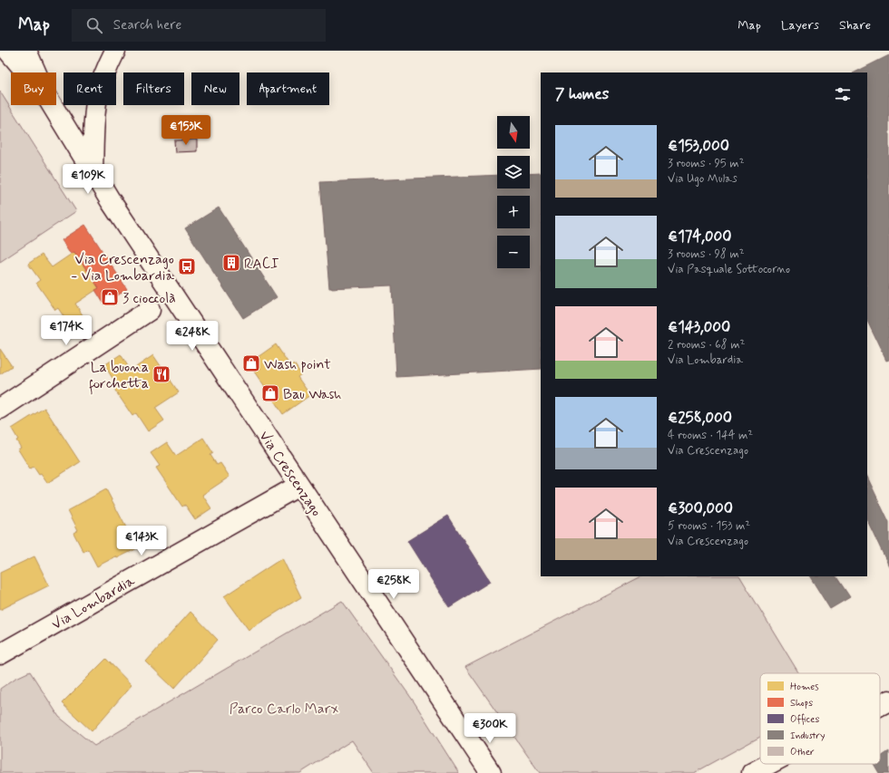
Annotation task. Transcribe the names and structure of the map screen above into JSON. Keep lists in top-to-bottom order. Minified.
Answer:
{"streets":{"street":["Via Crescenzago","Via Lombardia"]},"crossings":[["Via Crescenzago","Via Lombardia"]],"parks":["Parco Carlo Marx"],"places":{"building":["RACI"],"bus stop":["Via Crescenzago - Via Lombardia"],"shop":["3 cioccolà","Wash point","Bau Wash"],"restaurant":["La buona forchetta"]},"legend":["Homes","Shops","Offices","Industry","Other"],"north":"bottom","page":{"header":"Map","search":"Search here","nav":["Map","Layers","Share"],"chip":["Buy","Rent","Filters","New","Apartment"],"heading":"7 homes","price":["€153K","€109K","€174K","€248K","€143K","€258K","€300K"],"map_buttons":["+","−"],"list":[{"name":"€153,000","note":"3 rooms · 95 m² · Via Ugo Mulas"},{"name":"€174,000","note":"3 rooms · 98 m² · Via Pasquale Sottocorno"},{"name":"€143,000","note":"2 rooms · 68 m² · Via Lombardia"},{"name":"€258,000","note":"4 rooms · 144 m² · Via Crescenzago"},{"name":"€300,000","note":"5 rooms · 153 m² · Via Crescenzago"}]}}
